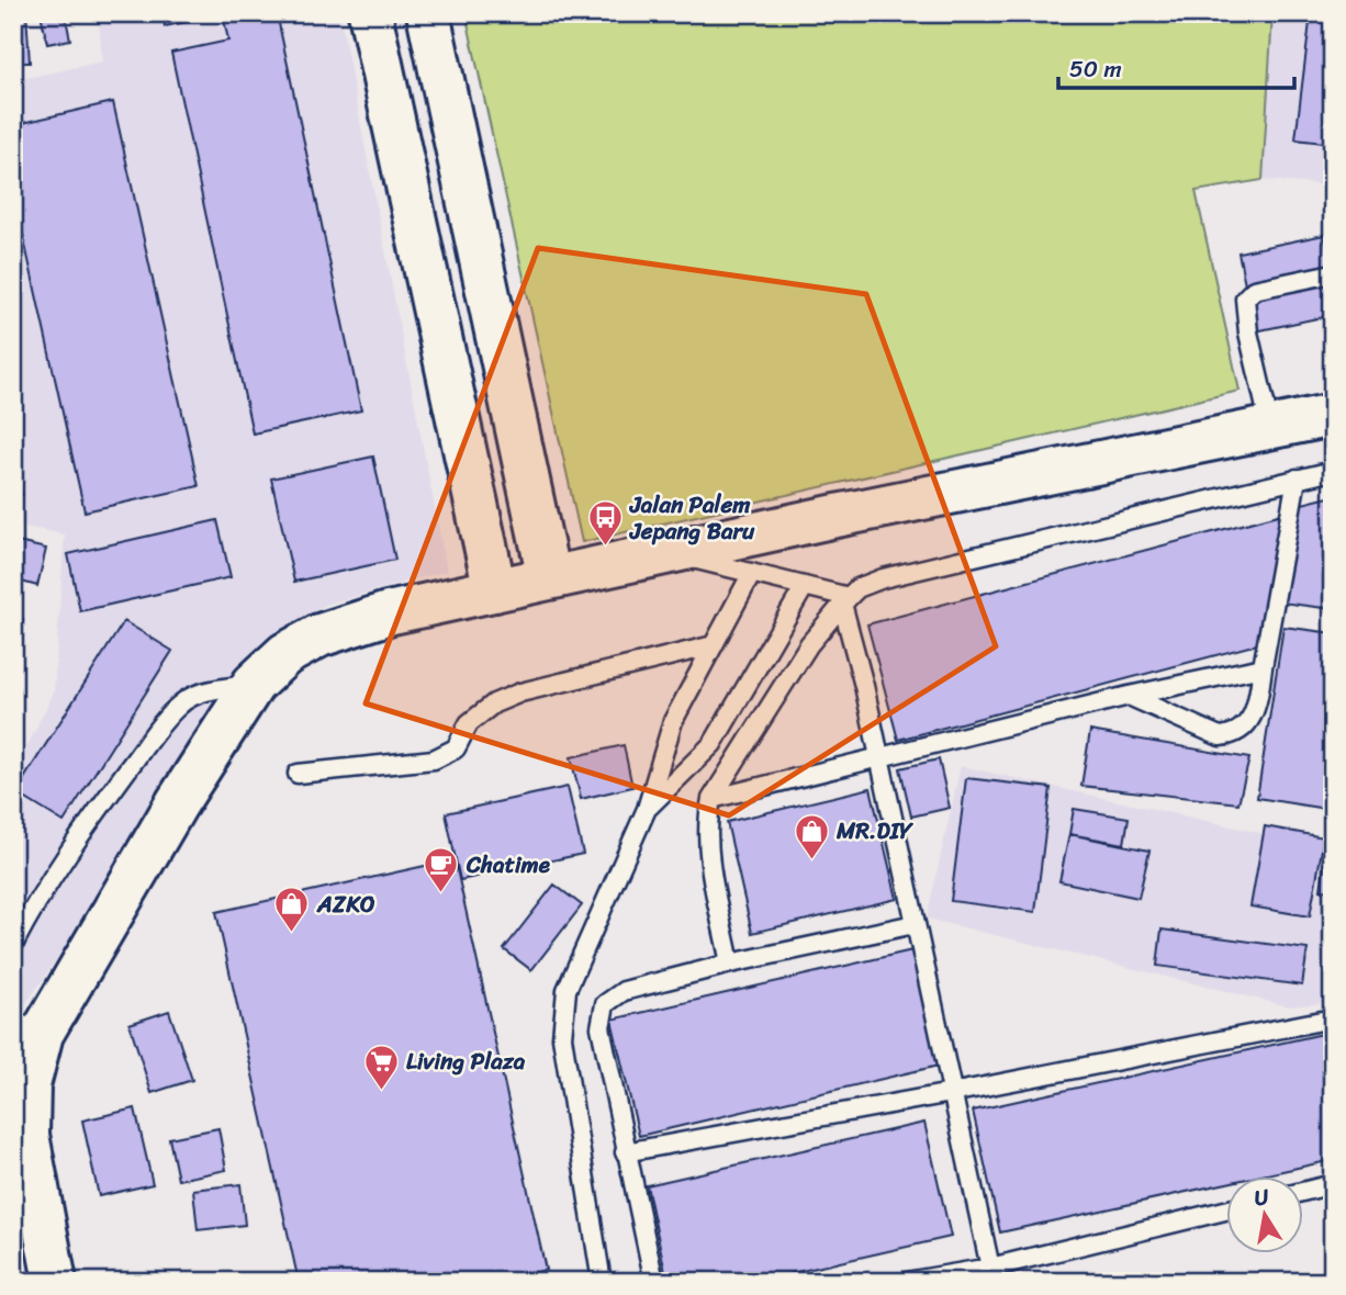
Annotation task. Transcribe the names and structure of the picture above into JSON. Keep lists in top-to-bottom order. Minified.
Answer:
{"places":{"bus stop":["Jalan Palem Jepang Baru"],"shop":["MR.DIY","AZKO"],"cafe":["Chatime"],"supermarket":["Living Plaza"]},"scale_bar":"50 m","north":"top"}
